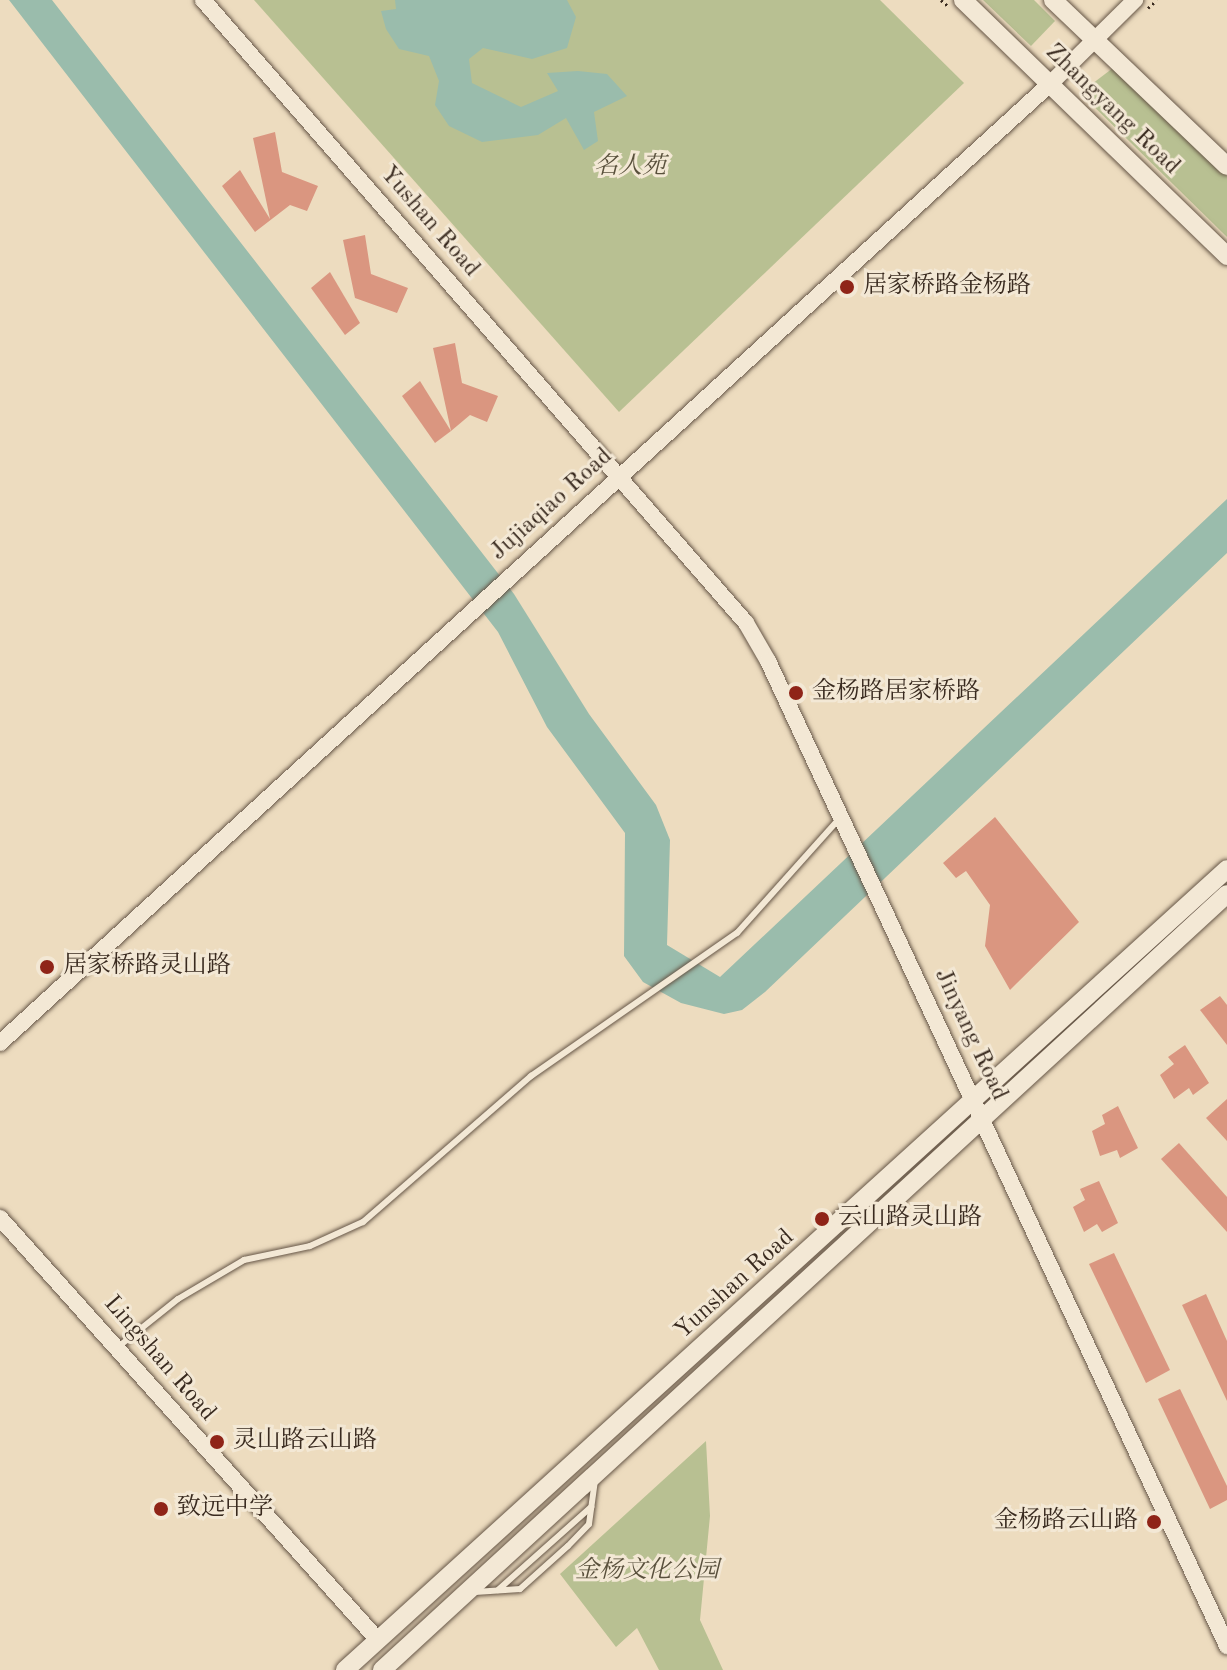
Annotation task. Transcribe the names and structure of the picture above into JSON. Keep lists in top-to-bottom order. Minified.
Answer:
{"streets":{"main road":["Zhangyang Road","Yunshan Road"],"street":["Yushan Road","Jujiaqiao Road","Jinyang Road","Lingshan Road"]},"crossings":[["Zhangyang Road","Jujiaqiao Road"],["Yushan Road","Jujiaqiao Road"],["Yushan Road","Jinyang Road"],["Jujiaqiao Road","Jinyang Road"],["Jinyang Road","Yunshan Road"],["Yunshan Road","Lingshan Road"]],"parks":["名人苑","金杨文化公园"],"places":["居家桥路金杨路","金杨路居家桥路","居家桥路灵山路","云山路灵山路","灵山路云山路","致远中学","金杨路云山路"]}
